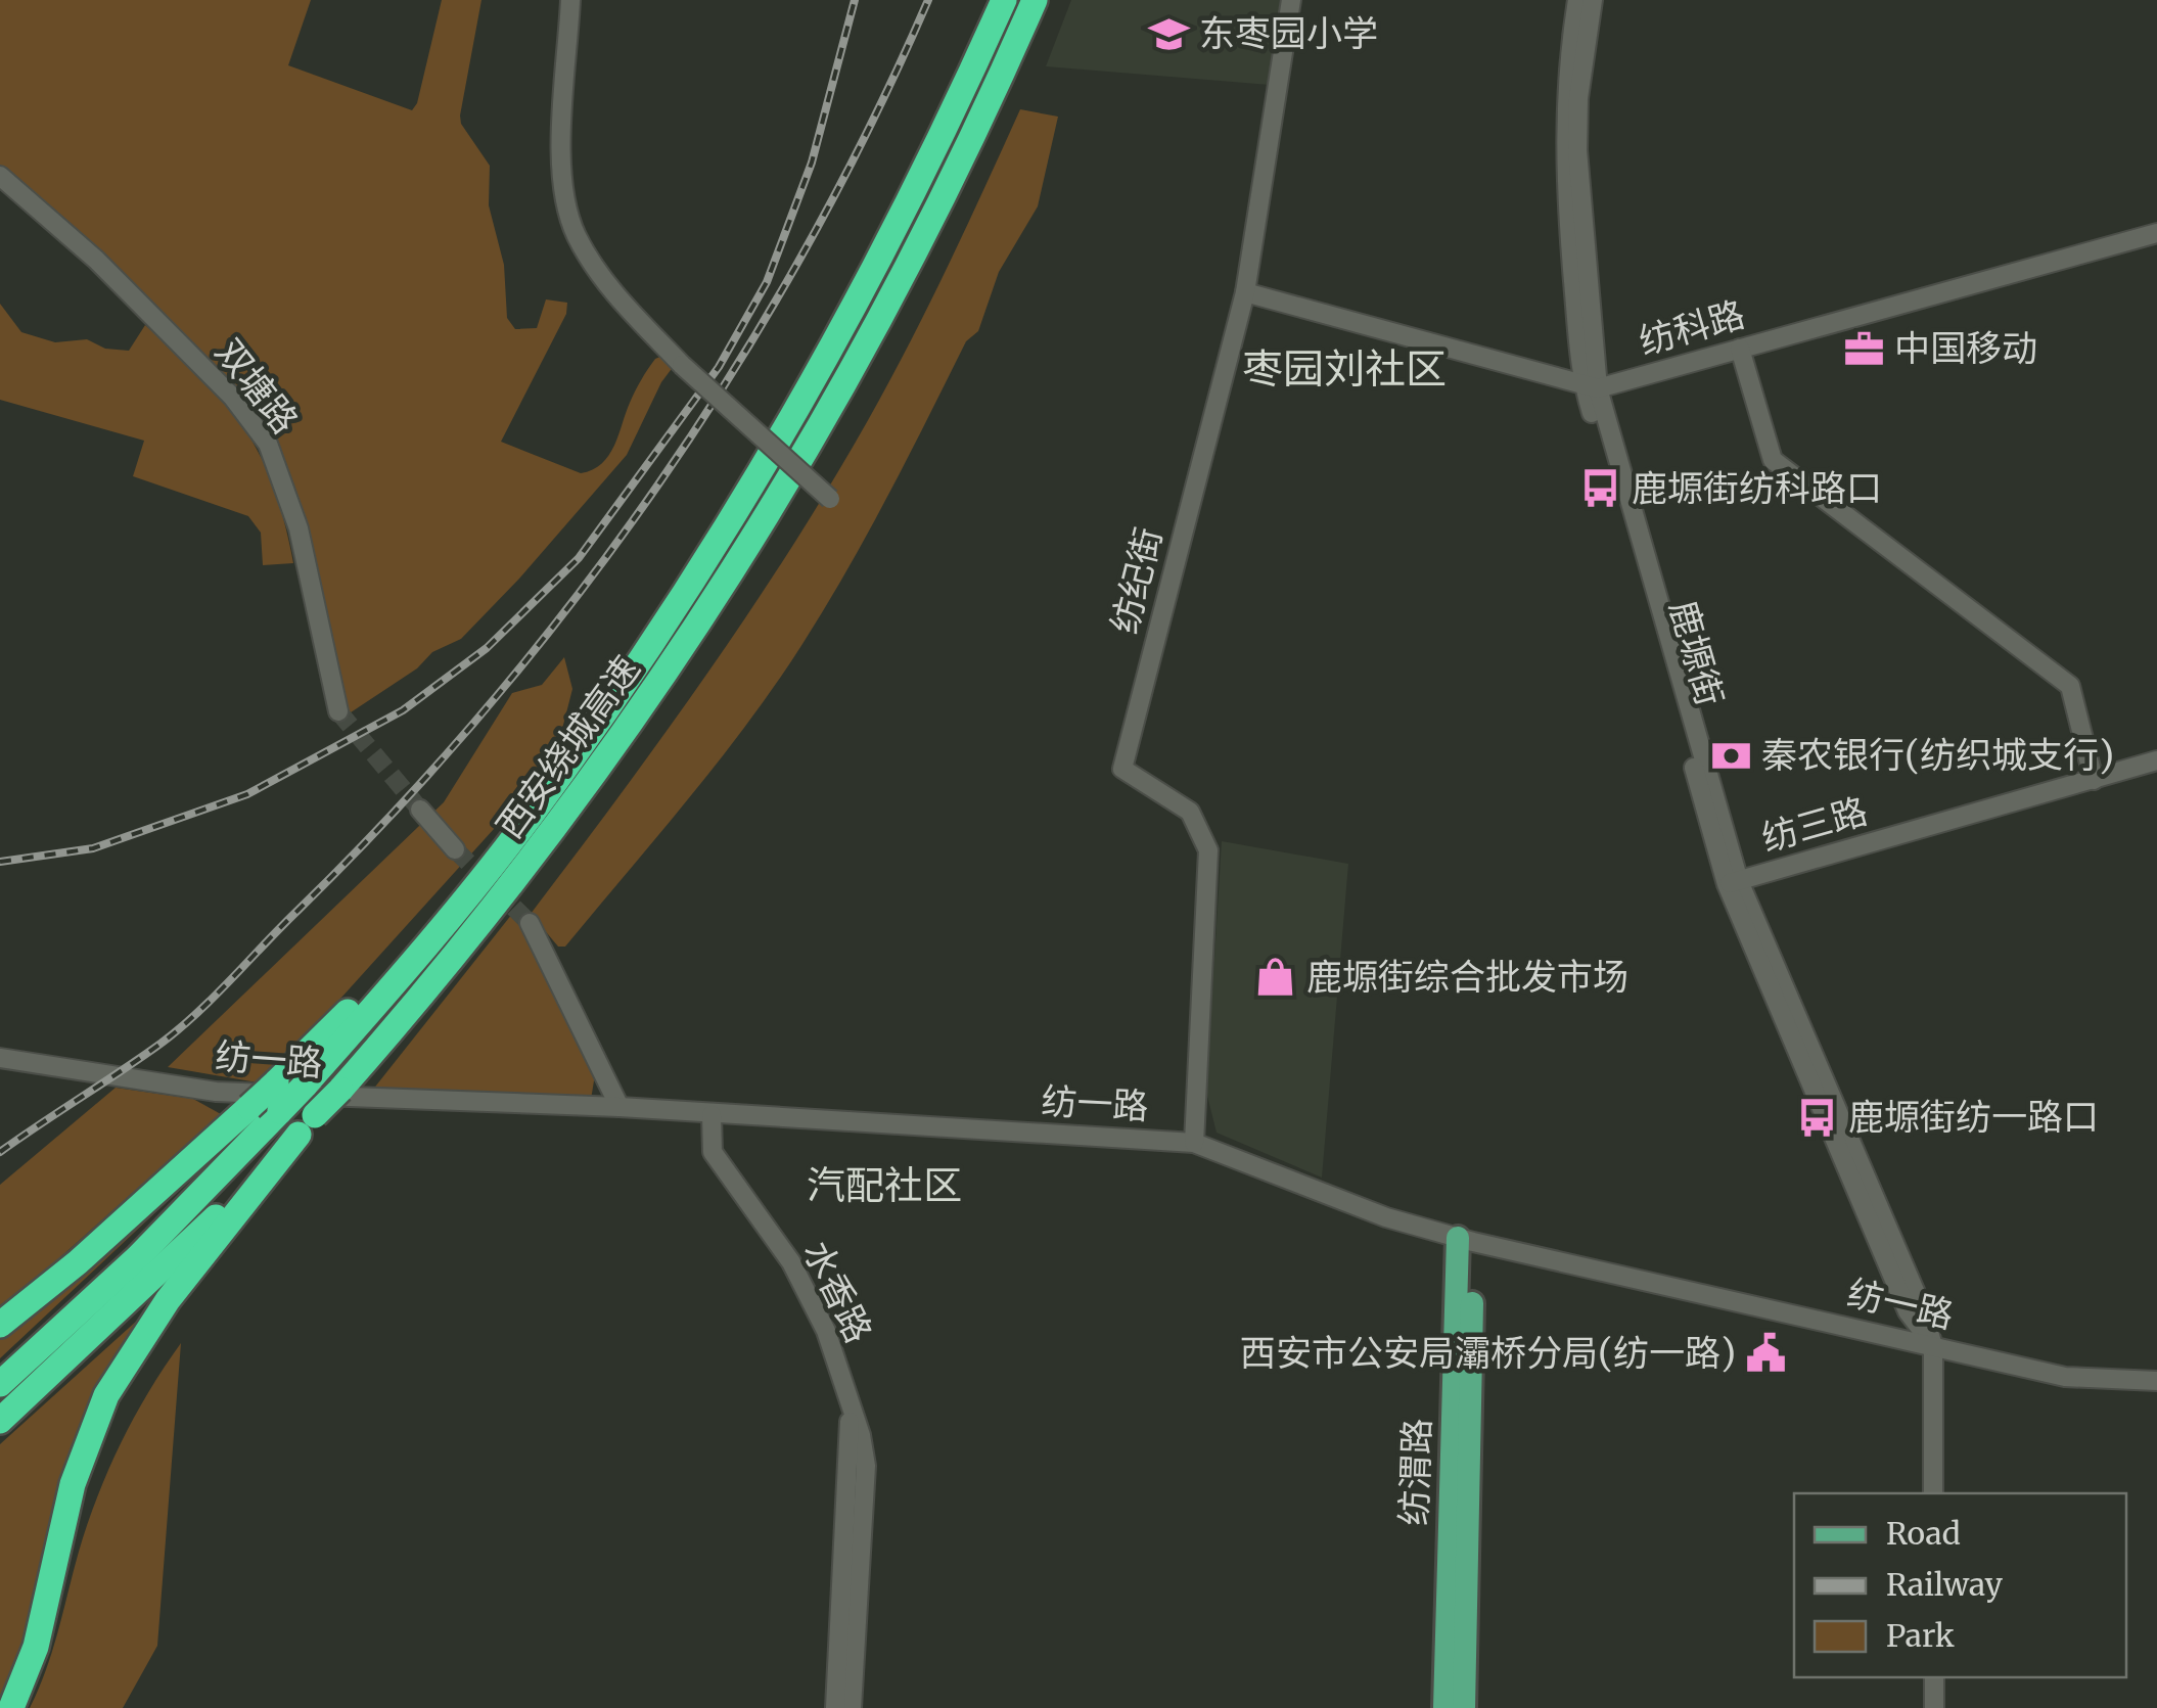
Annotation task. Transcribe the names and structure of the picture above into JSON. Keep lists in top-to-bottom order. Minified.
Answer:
{"streets":{"highway":["西安绕城高速"],"main road":["纺渭路"],"street":["纺科路","双塘路","纺纪街","鹿塬街","纺三路","纺一路","水香路"]},"crossings":[["纺科路","鹿塬街"],["纺纪街","纺一路"],["鹿塬街","纺三路"],["鹿塬街","纺一路"],["纺一路","水香路"],["纺一路","纺渭路"]],"districts":["枣园刘社区","汽配社区"],"places":{"school or university":["东枣园小学"],"office":["中国移动"],"bus stop":["鹿塬街纺科路口","鹿塬街纺一路口"],"bank":["秦农银行(纺织城支行)"],"shop":["鹿塬街综合批发市场"],"public building":["西安市公安局灞桥分局(纺一路)"]},"legend":["Road","Railway","Park"]}
